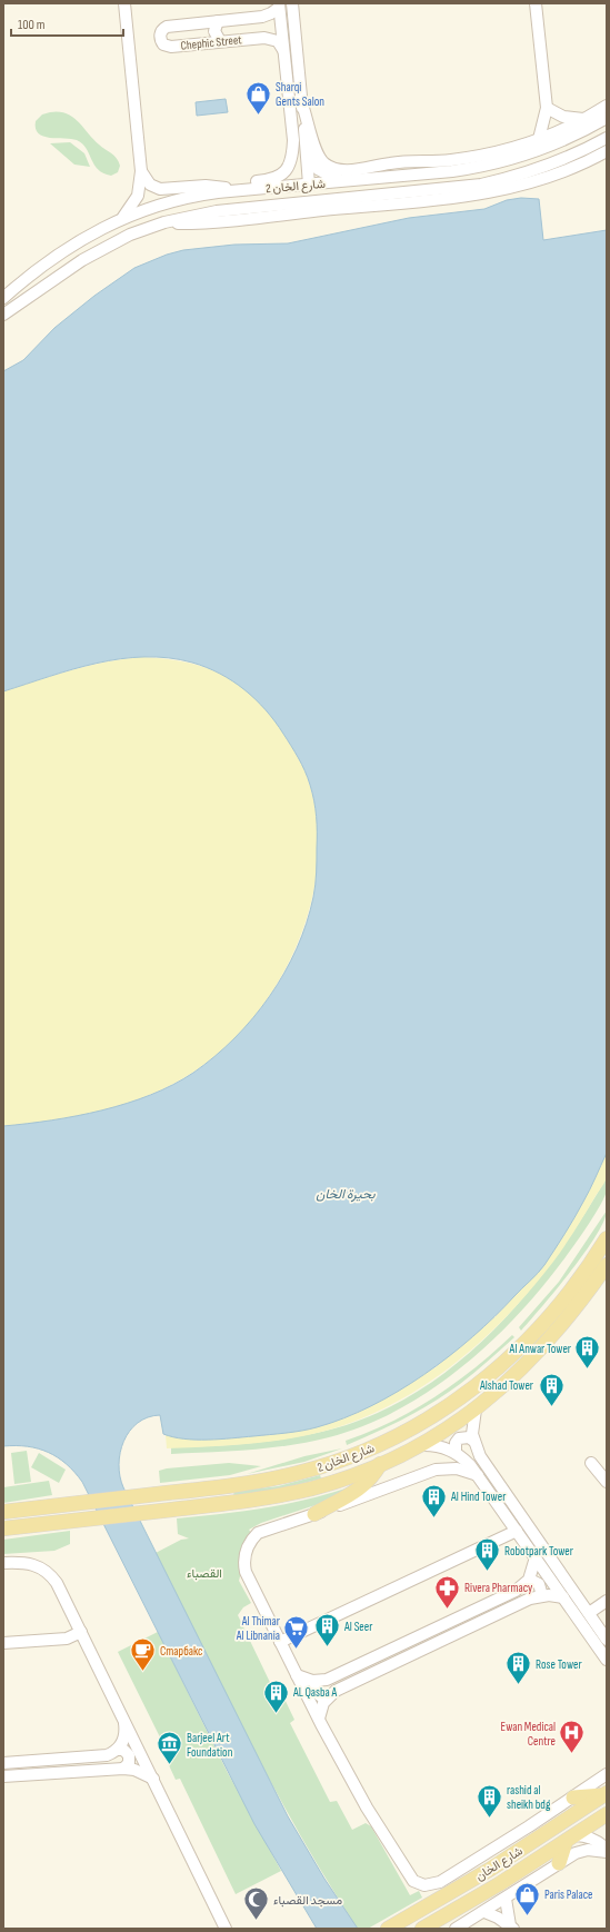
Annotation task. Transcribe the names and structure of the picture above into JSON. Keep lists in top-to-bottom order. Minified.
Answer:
{"streets":{"main road":["شارع الخان 2","شارع الخان"],"street":["Chephic Street"]},"water":["بحيرة الخان"],"parks":["القصباء"],"places":{"shop":["Sharqi Gents Salon","Paris Palace"],"building":["Al Anwar Tower","Alshad Tower","Al Hind Tower","Robotpark Tower","Al Seer","Rose Tower","AL Qasba A","rashid al sheikh bdg"],"pharmacy":["Rivera Pharmacy"],"supermarket":["Al Thimar Al Libnania"],"cafe":["Старбакс"],"hospital":["Ewan Medical Centre"],"museum":["Barjeel Art Foundation"],"mosque":["مسجد القصباء"]},"scale_bar":"100 m"}
